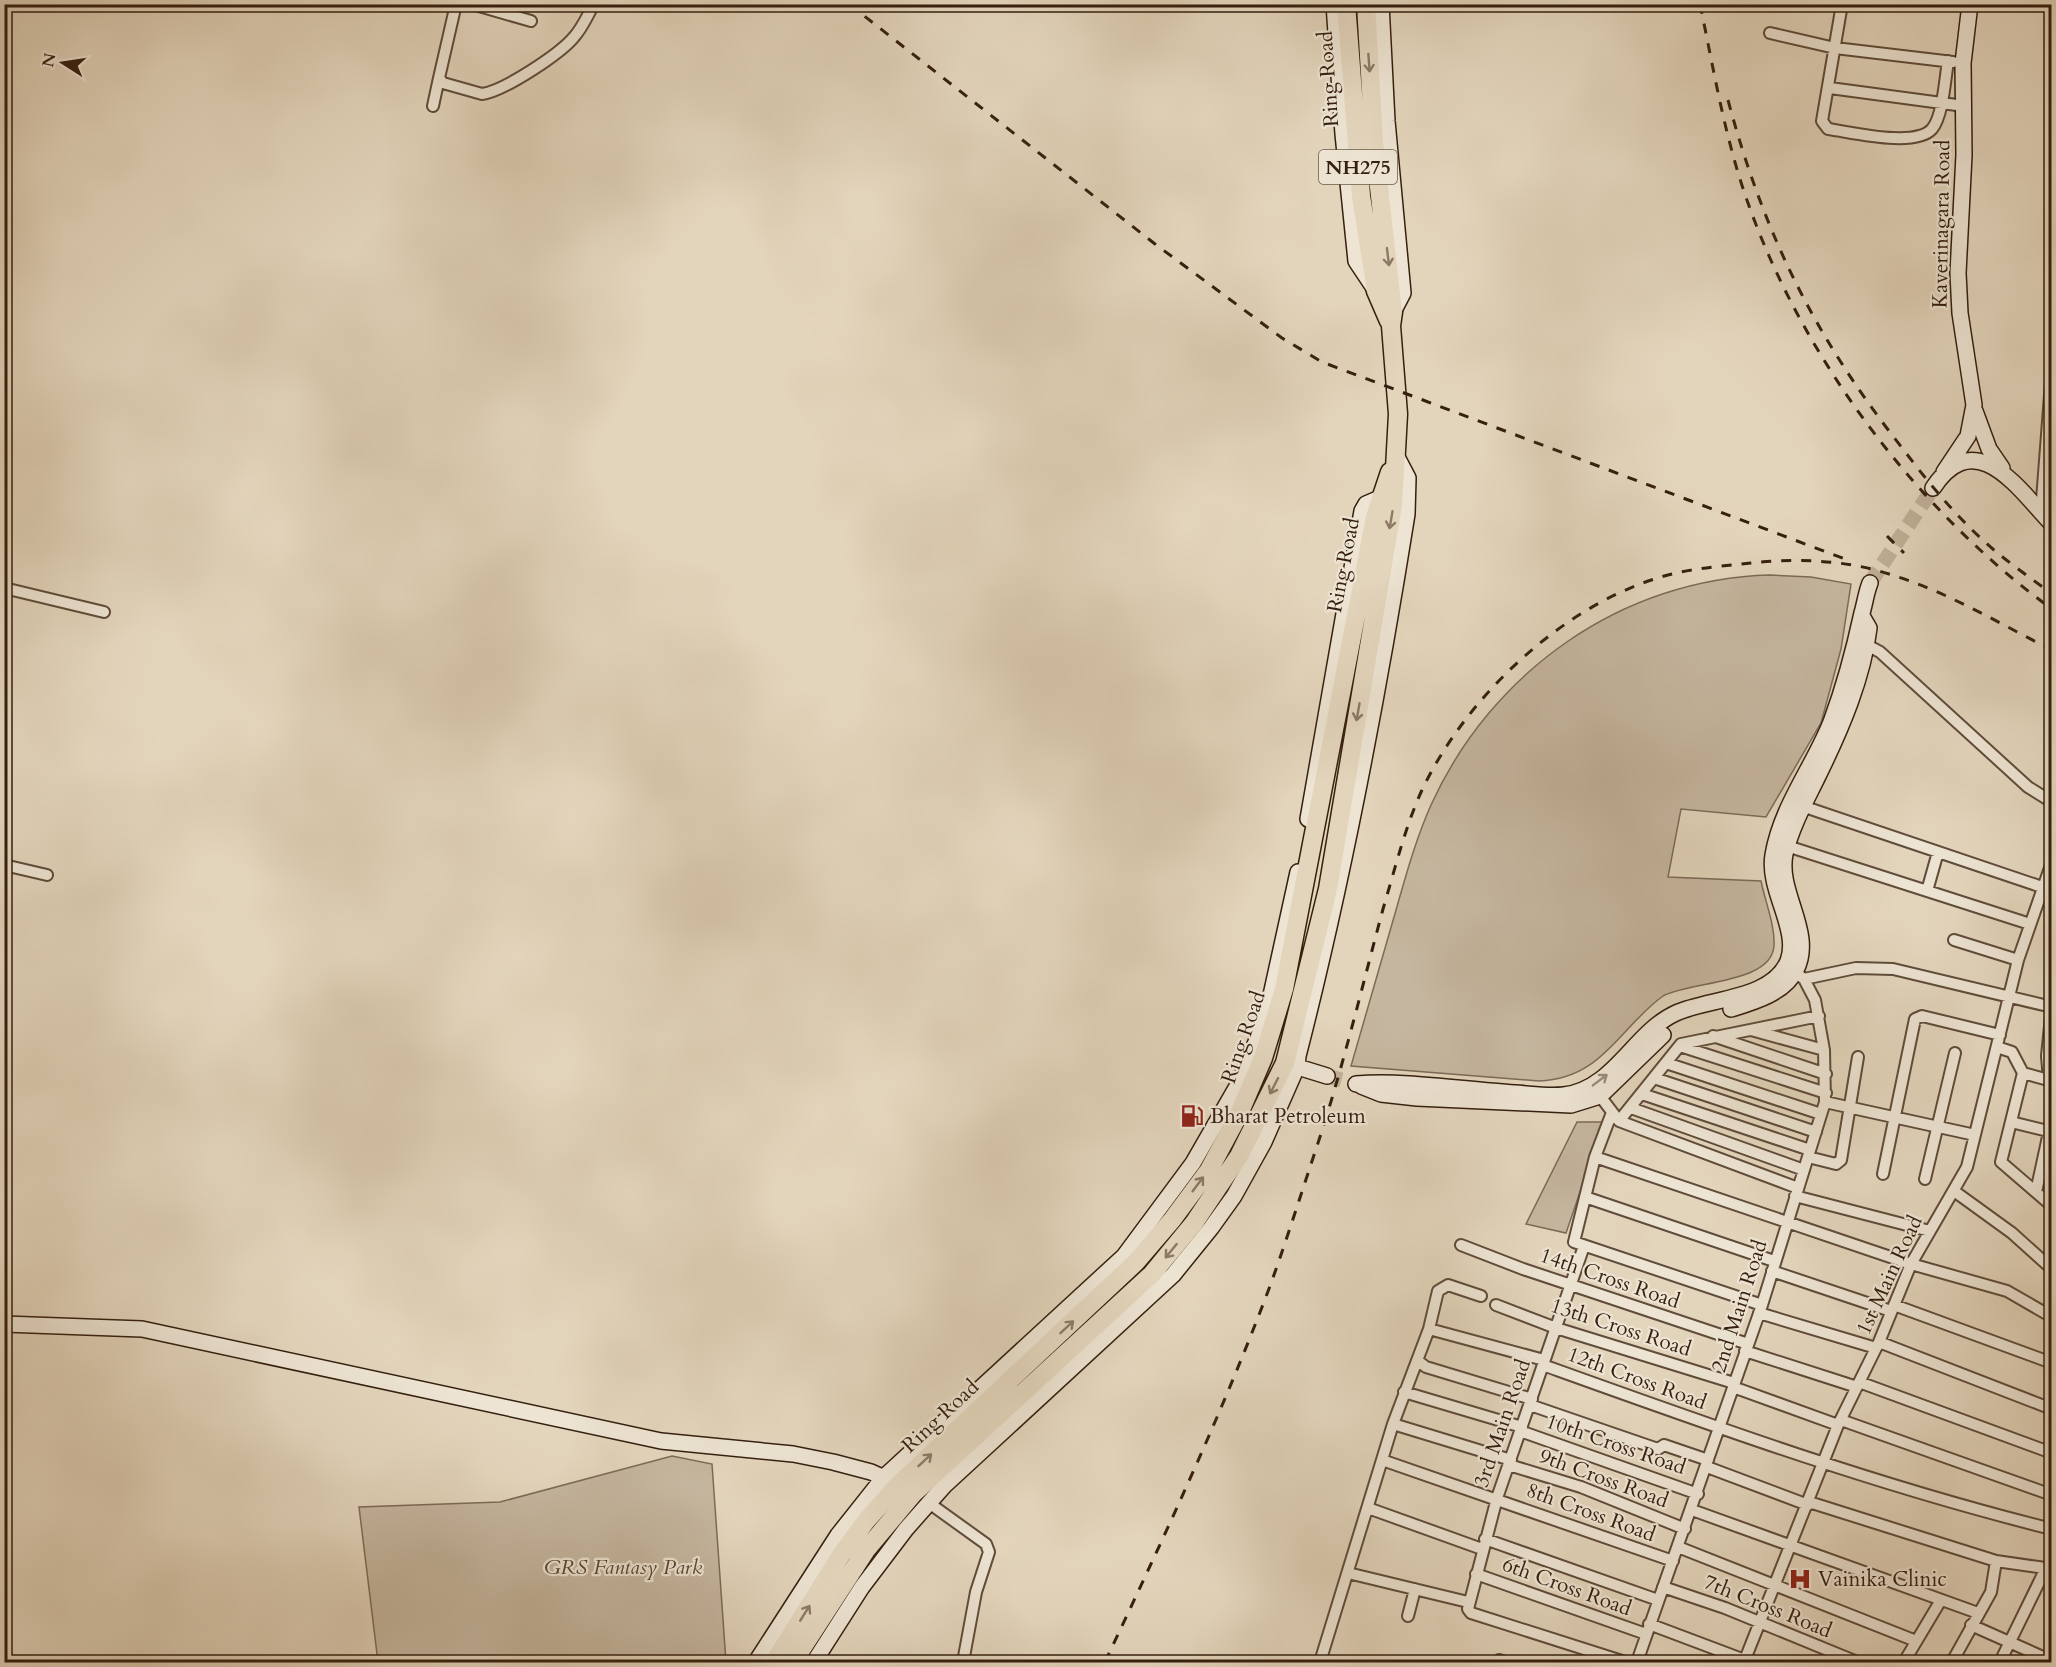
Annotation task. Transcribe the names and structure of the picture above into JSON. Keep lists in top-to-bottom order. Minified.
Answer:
{"streets":{"highway":["Ring Road","NH275"],"street":["Kaverinagara Road","1st Main Road","14th Cross Road","2nd Main Road","13th Cross Road","12th Cross Road","3rd Main Road","10th Cross Road","9th Cross Road","8th Cross Road","6th Cross Road","7th Cross Road"]},"crossings":[["1st Main Road","14th Cross Road"],["1st Main Road","13th Cross Road"],["1st Main Road","12th Cross Road"],["1st Main Road","8th Cross Road"],["1st Main Road","6th Cross Road"],["1st Main Road","7th Cross Road"],["14th Cross Road","2nd Main Road"],["14th Cross Road","3rd Main Road"],["2nd Main Road","13th Cross Road"],["2nd Main Road","12th Cross Road"],["2nd Main Road","10th Cross Road"],["2nd Main Road","9th Cross Road"],["2nd Main Road","8th Cross Road"],["2nd Main Road","6th Cross Road"],["2nd Main Road","7th Cross Road"],["13th Cross Road","3rd Main Road"],["12th Cross Road","3rd Main Road"],["3rd Main Road","10th Cross Road"],["3rd Main Road","9th Cross Road"],["3rd Main Road","8th Cross Road"],["3rd Main Road","6th Cross Road"]],"parks":["GRS Fantasy Park"],"places":{"fuel station":["Bharat Petroleum"],"hospital":["Vainika Clinic"]},"north":"left"}
